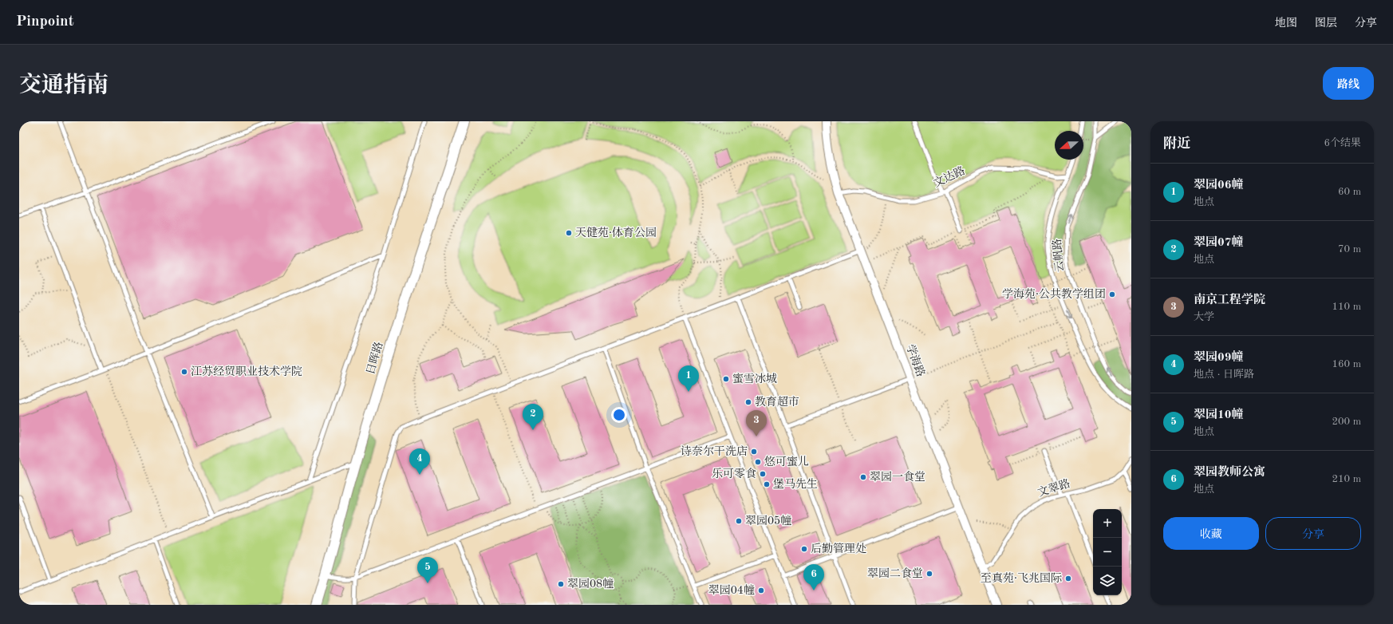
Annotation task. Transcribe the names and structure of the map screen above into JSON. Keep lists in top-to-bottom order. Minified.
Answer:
{"streets":{"street":["日晖路","学海路"],"lane":["文达路","云帆路","文翠路"]},"crossings":[["文达路","云帆路"],["文达路","学海路"],["学海路","文翠路"]],"places":["天健苑·体育公园","学海苑·公共教学组团","江苏经贸职业技术学院","蜜雪冰城","教育超市","诗奈尔干洗店","悠可蜜儿","乐可零食","翠园一食堂","堡马先生","翠园05幢","后勤管理处","翠园二食堂","至真苑·飞兆国际","翠园08幢","翠园04幢"],"north":"left","page":{"header":"Pinpoint","nav":["地图","图层","分享"],"title":"交通指南","buttons":["路线",["收藏","分享"]],"heading":["附近","6个结果"],"list":[{"mark":"1","name":"翠园06幢","note":"地点","value":"60 m"},{"mark":"2","name":"翠园07幢","note":"地点","value":"70 m"},{"mark":"3","name":"南京工程学院","note":"大学","value":"110 m"},{"mark":"4","name":"翠园09幢","note":"地点 · 日晖路","value":"160 m"},{"mark":"5","name":"翠园10幢","note":"地点","value":"200 m"},{"mark":"6","name":"翠园教师公寓","note":"地点","value":"210 m"}],"pins":["1","2","3","4","5","6"],"map_buttons":["+","−"]}}
